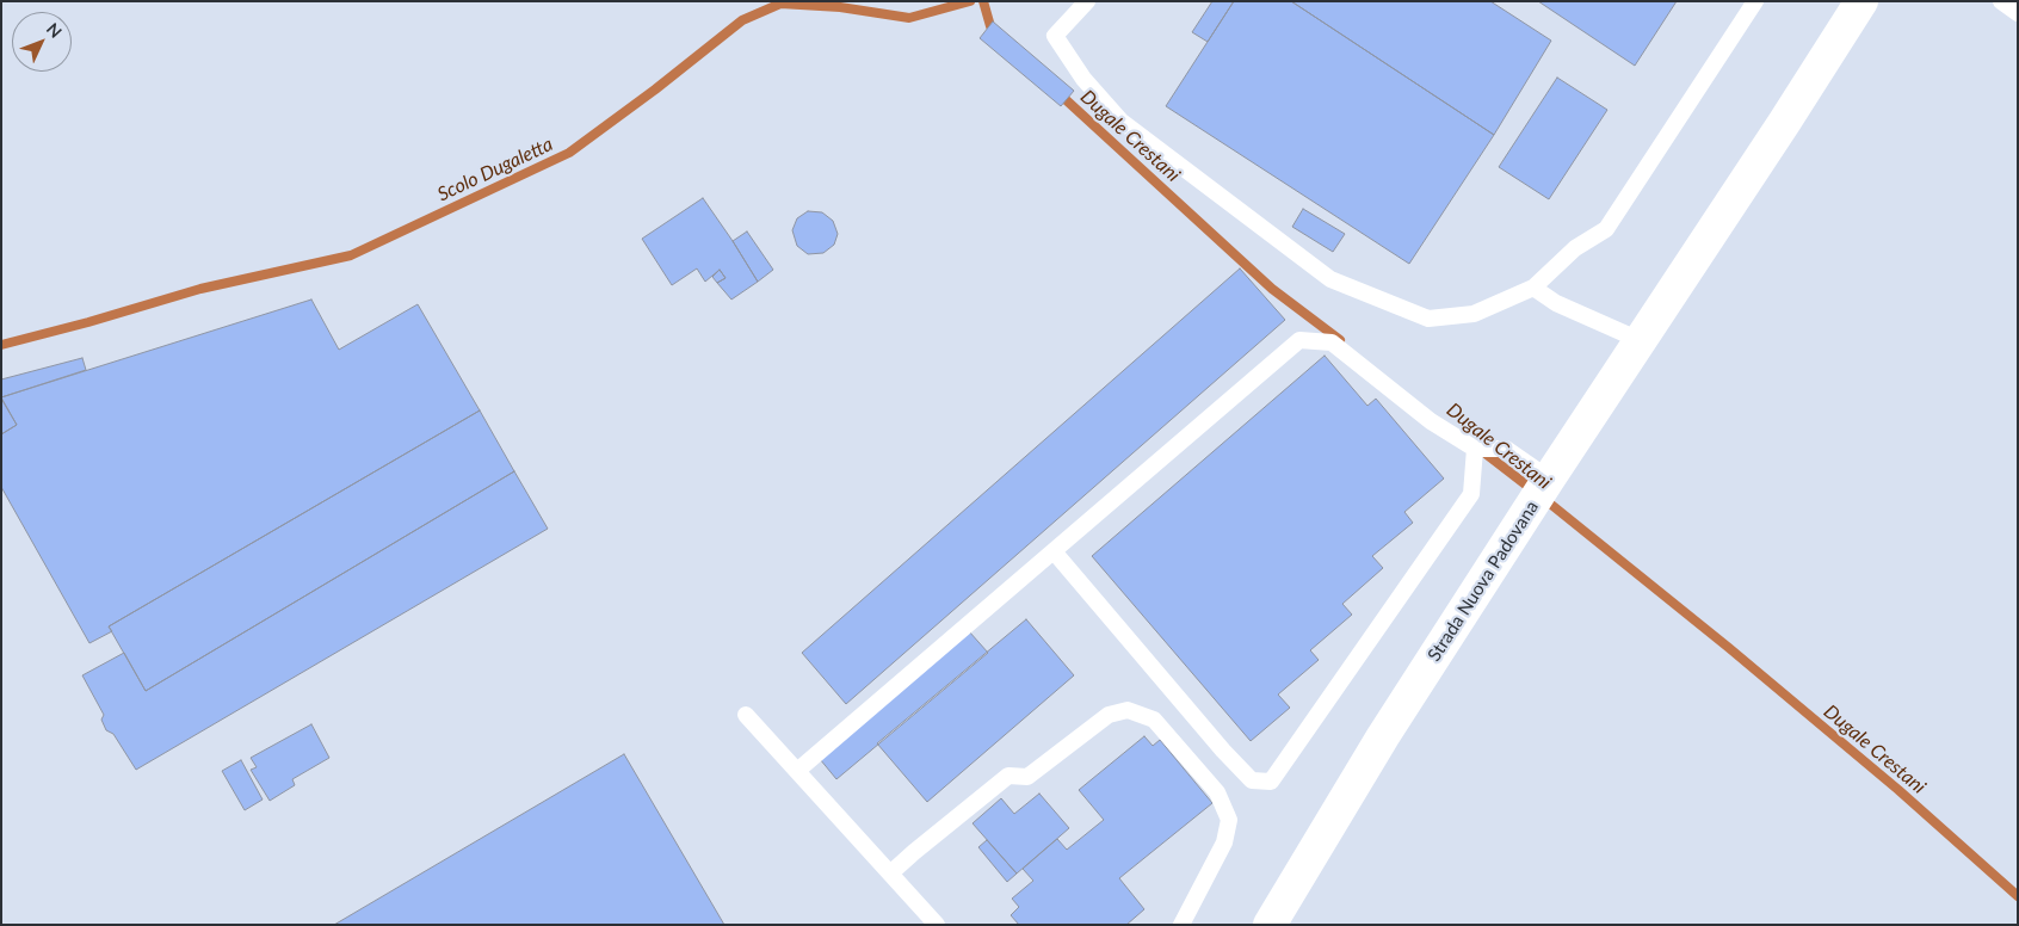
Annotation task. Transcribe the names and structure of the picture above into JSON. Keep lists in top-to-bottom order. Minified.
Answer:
{"streets":{"main road":["Strada Nuova Padovana"]},"water":["Dugale Crestani","Scolo Dugaletta"],"north":"top right"}
